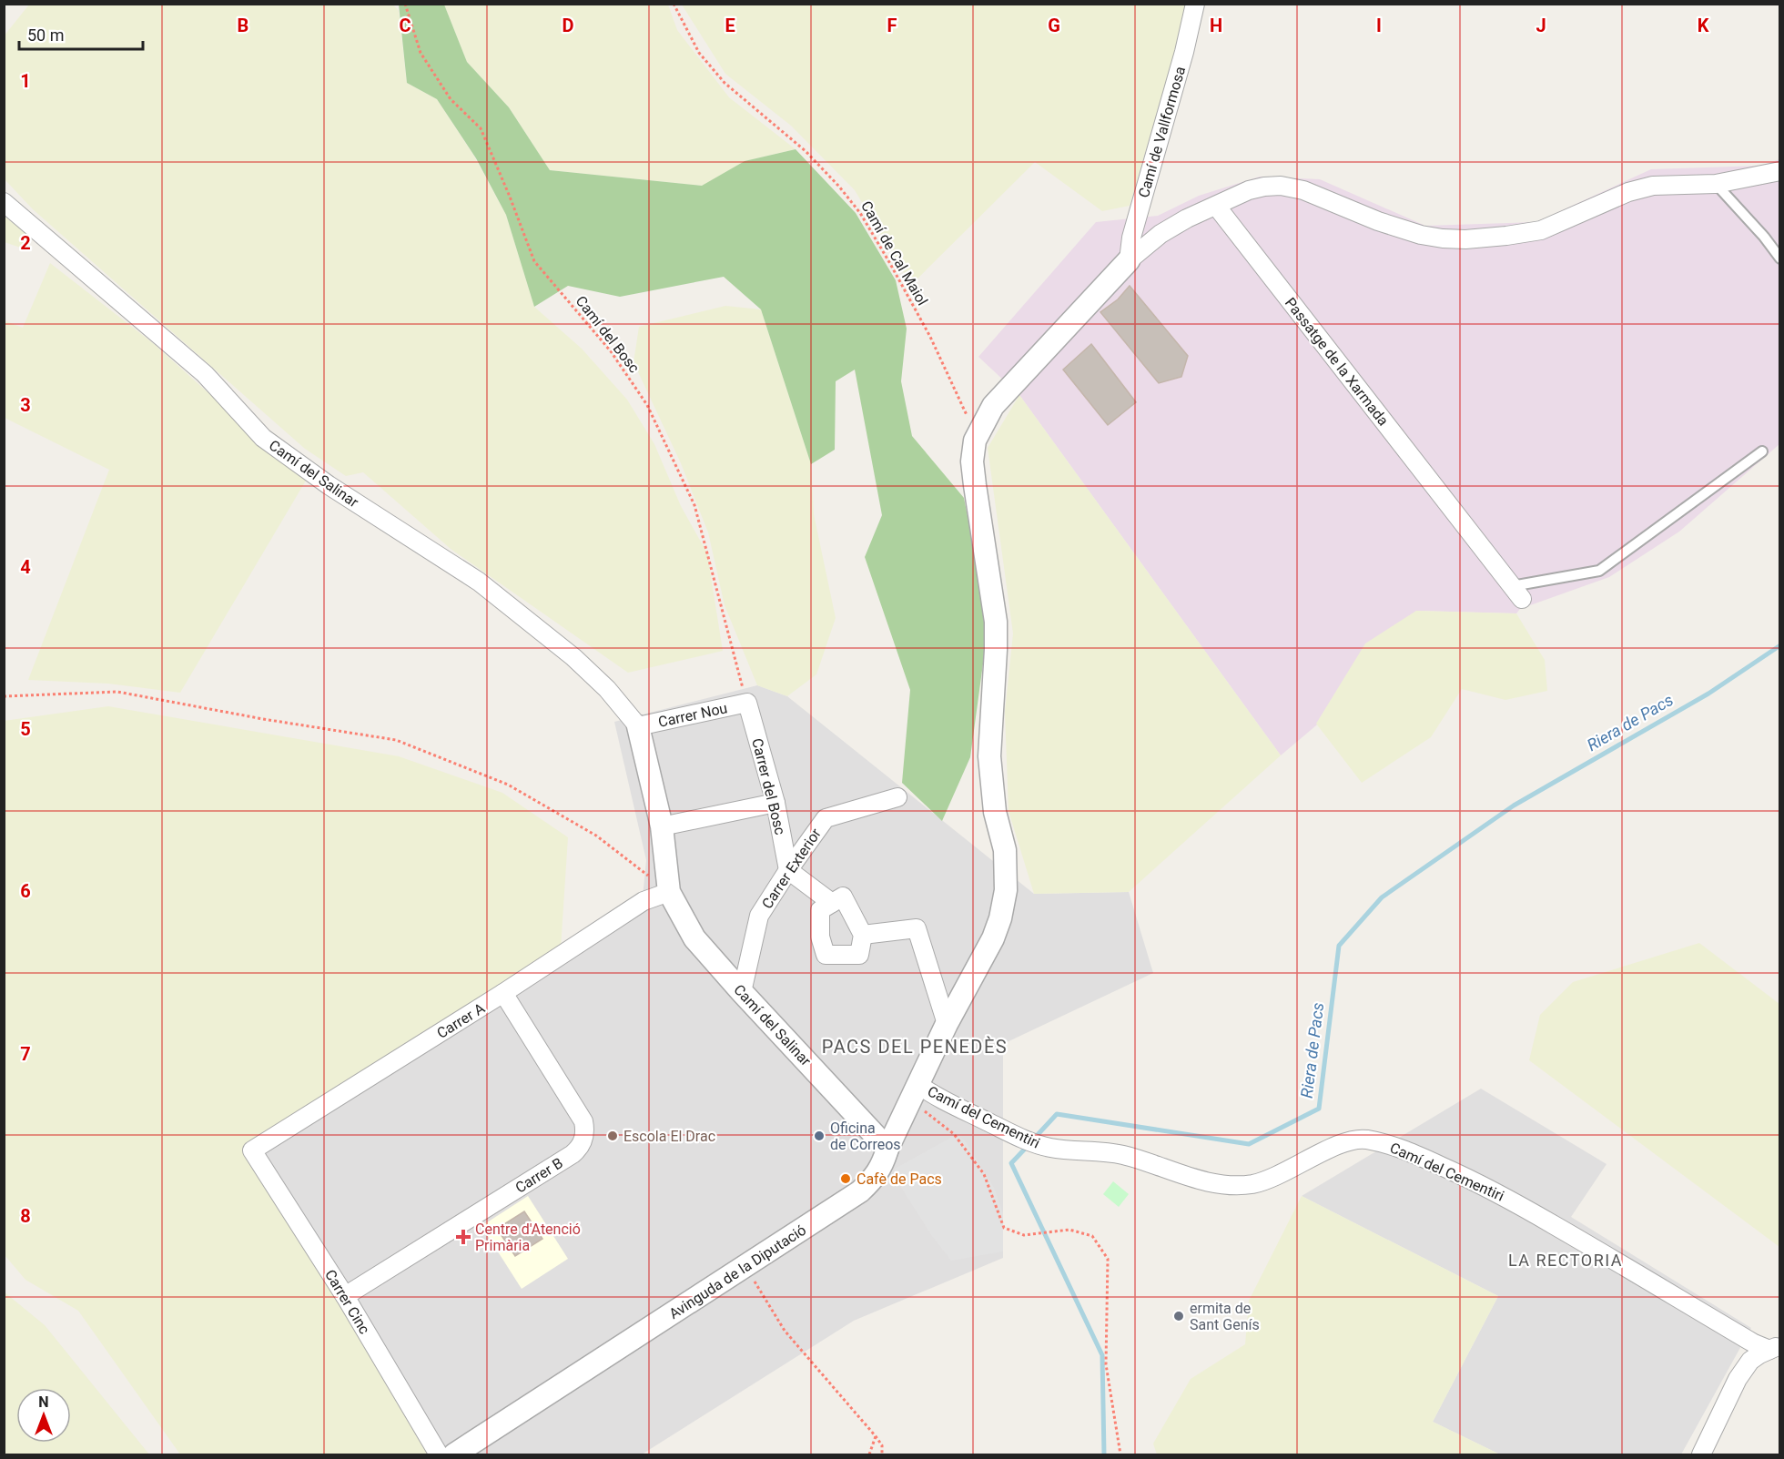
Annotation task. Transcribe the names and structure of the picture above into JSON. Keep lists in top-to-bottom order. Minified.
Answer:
{"streets":{"street":["Camí de Vallformosa","Passatge de la Xarmada","Camí del Salinar","Carrer Nou","Carrer del Bosc","Carrer Exterior","Carrer A","Camí del Cementiri","Carrer B","Avinguda de la Diputació","Carrer Cinc"],"path":["Camí de Cal Maiol","Camí del Bosc"]},"crossings":[["Camí de Cal Maiol","Avinguda de la Diputació"],["Camí del Bosc","Carrer Nou"],["Camí del Bosc","Carrer del Bosc"],["Camí del Salinar","Carrer Nou"],["Camí del Salinar","Carrer Exterior"],["Camí del Salinar","Carrer A"],["Camí del Salinar","Avinguda de la Diputació"],["Carrer Nou","Carrer del Bosc"],["Carrer del Bosc","Carrer Exterior"],["Carrer A","Carrer B"],["Carrer A","Carrer Cinc"],["Camí del Cementiri","Avinguda de la Diputació"],["Carrer B","Carrer Cinc"]],"districts":["PACS DEL PENEDÈS","LA RECTORIA"],"water":["Riera de Pacs"],"places":{"other":["Escola El Drac","Oficina de Correos","Cafè de Pacs","ermita de Sant Genís"],"health":["Centre d'Atenció Primària"]},"scale_bar":"50 m","north":"top","grid":{"columns":["B","C","D","E","F","G","H","I","J","K"],"rows":["1","2","3","4","5","6","7","8"]}}
